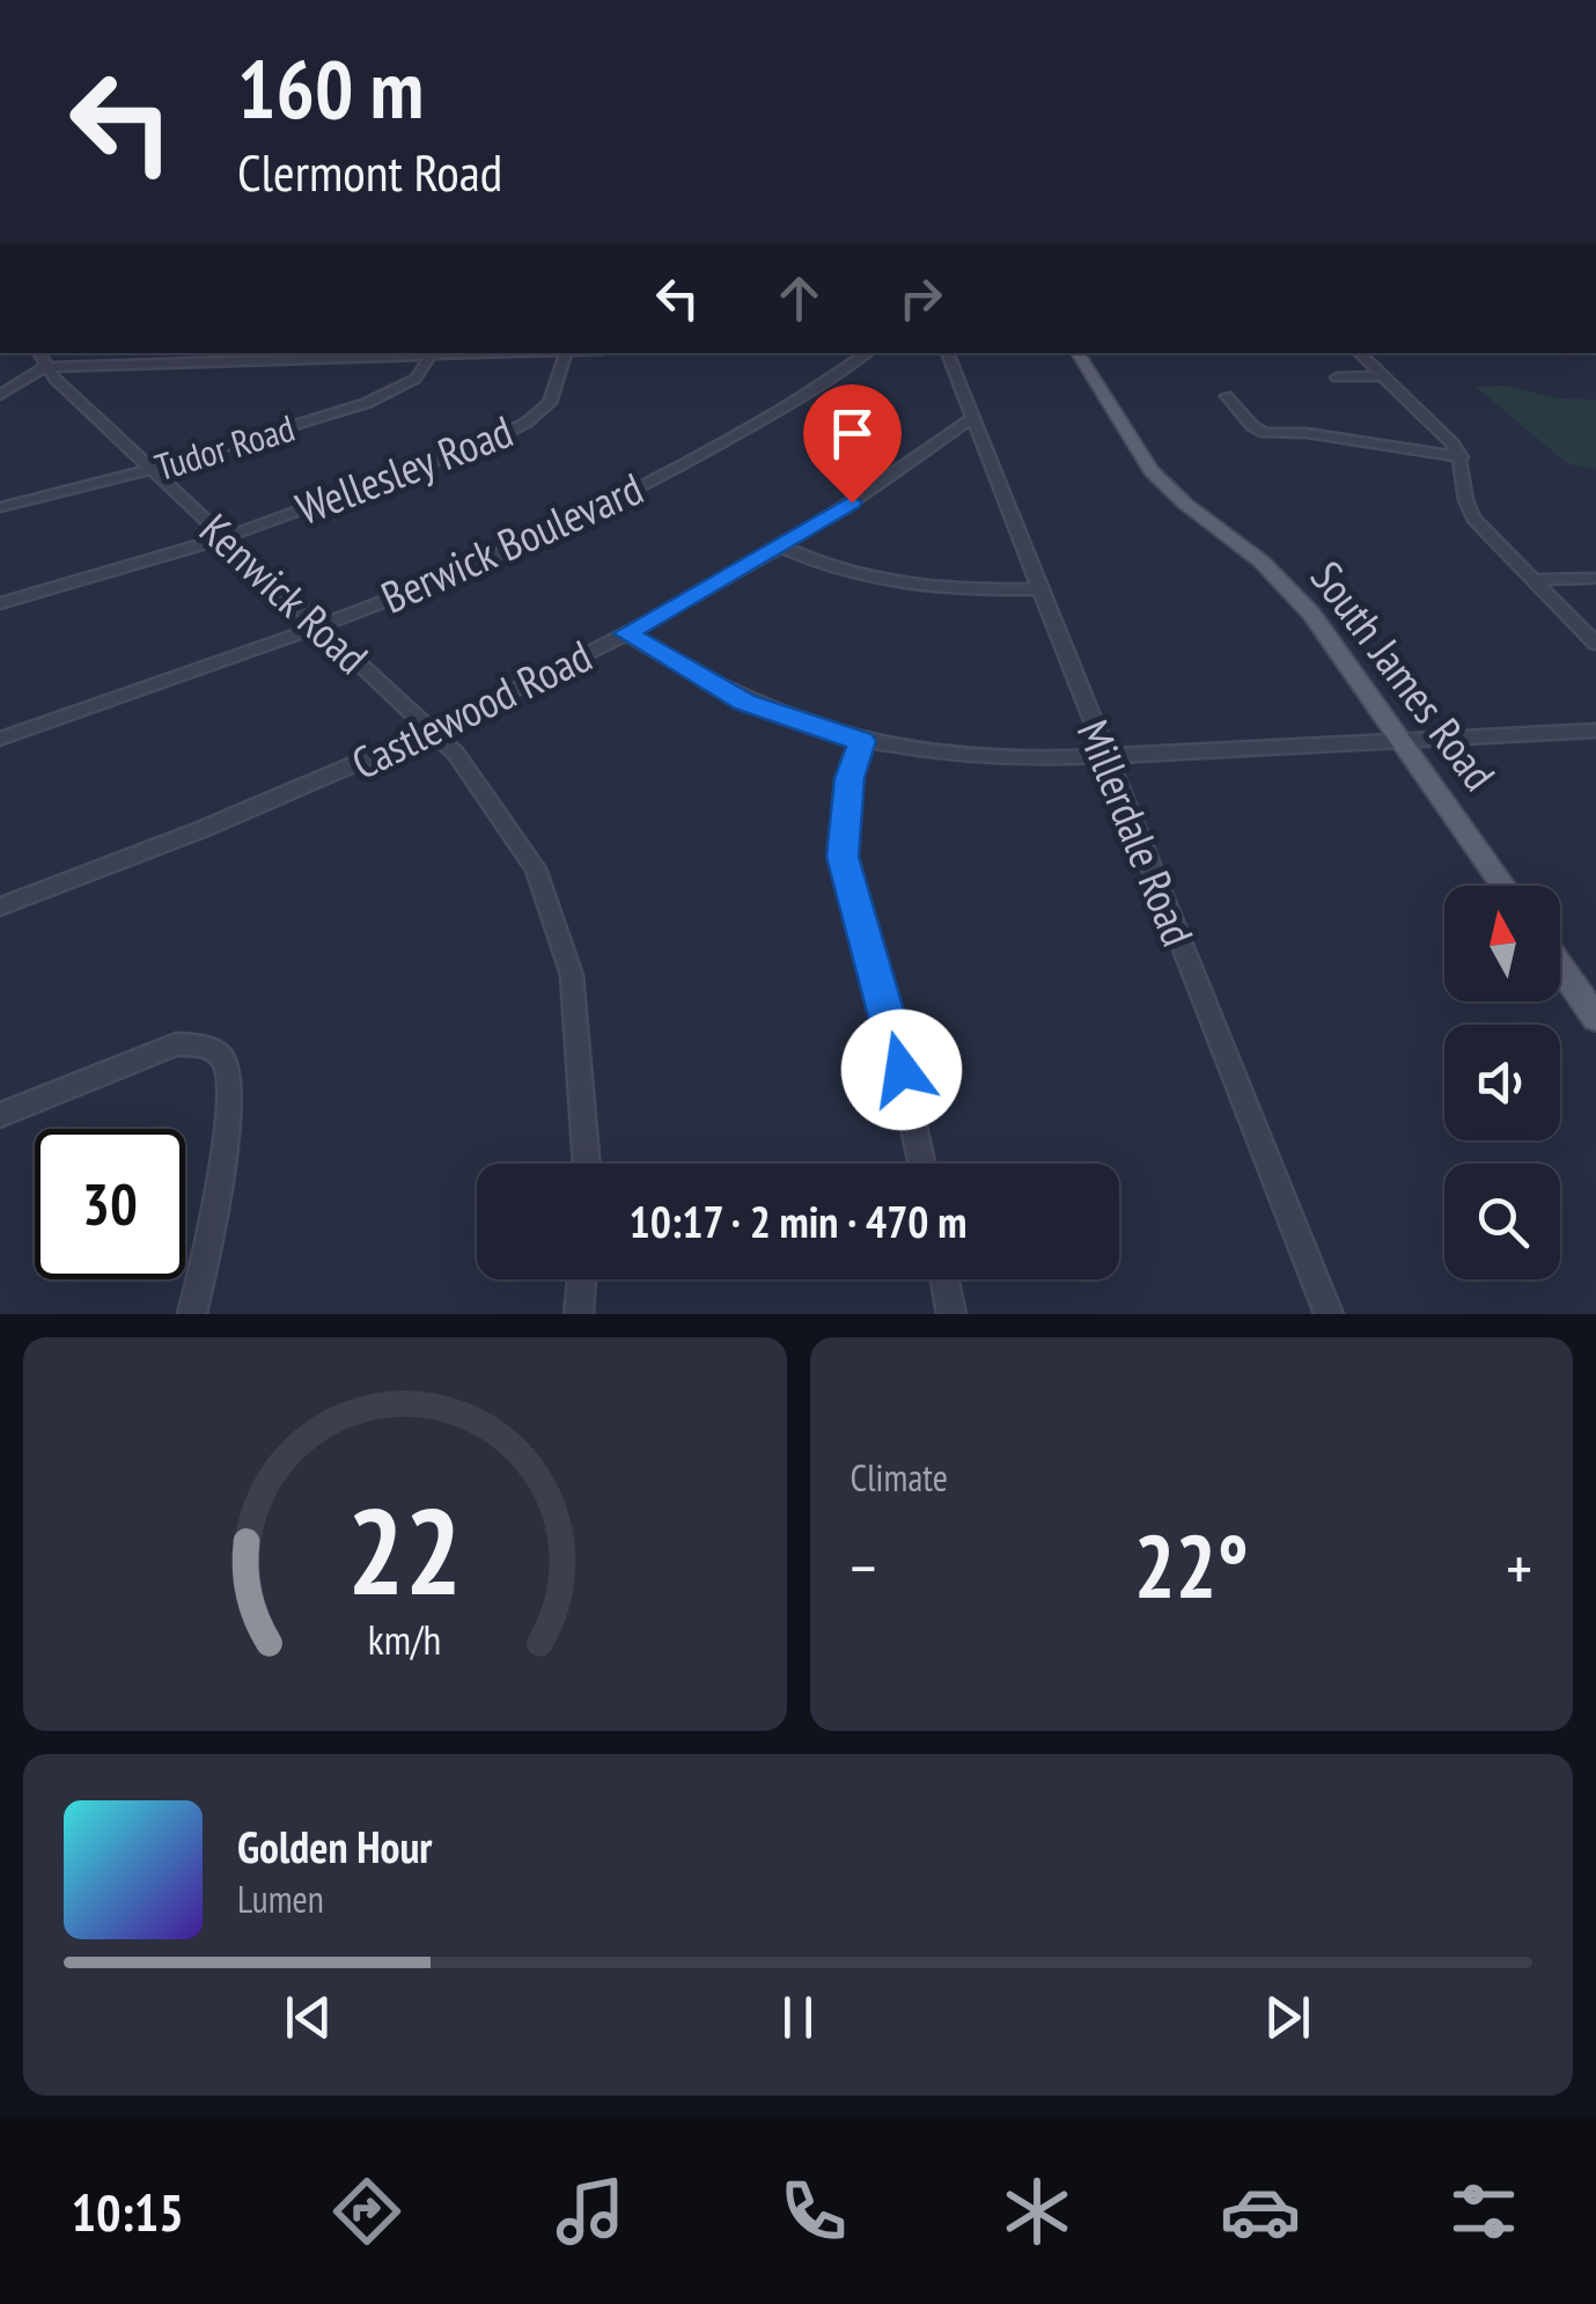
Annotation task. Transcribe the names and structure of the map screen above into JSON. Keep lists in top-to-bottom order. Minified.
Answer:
{"streets":{"main road":["South James Road"],"street":["Tudor Road","Wellesley Road","Berwick Boulevard","Kenwick Road","Castlewood Road","Millerdale Road"]},"crossings":[["Tudor Road","Kenwick Road"],["Wellesley Road","Kenwick Road"],["Berwick Boulevard","Kenwick Road"],["Kenwick Road","Castlewood Road"],["Castlewood Road","Millerdale Road"]],"north":"top","page":{"turn":["160 m","Clermont Road"],"limit":"30","trip":"10:17 · 2 min · 470 m","tile":"Climate","heat":["−","22°","+"],"song":["Golden Hour","Lumen"],"tabs":"10:15","gauge":["22","km/h"]}}
